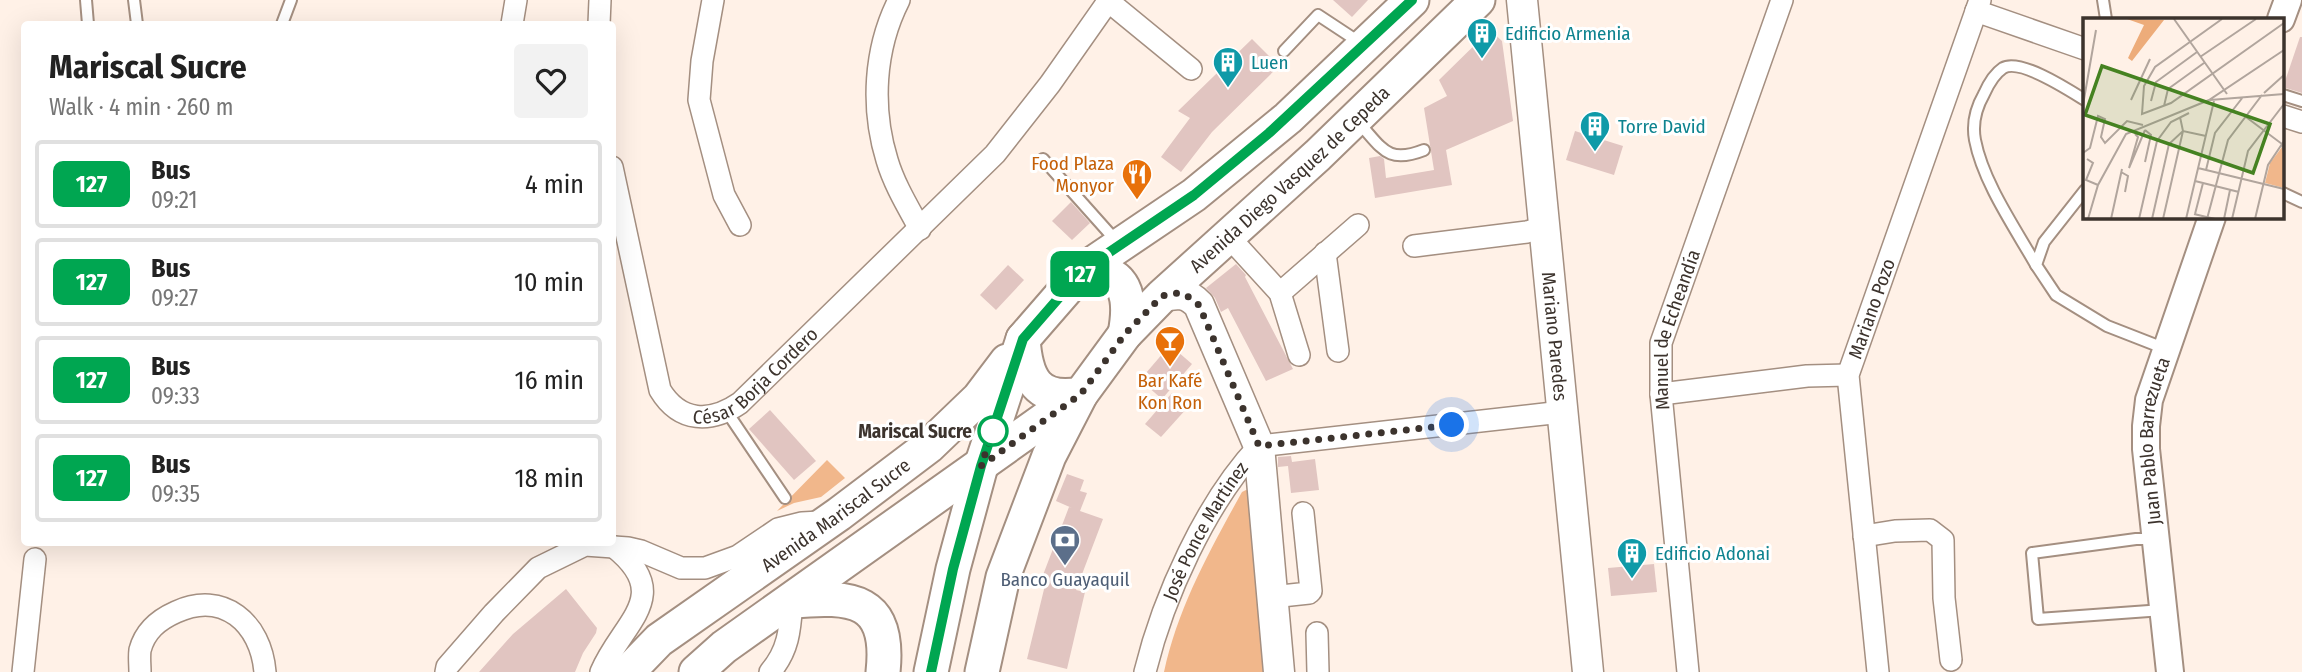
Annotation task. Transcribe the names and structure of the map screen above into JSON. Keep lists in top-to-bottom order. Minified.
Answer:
{"streets":{"main road":["Avenida Diego Vasquez de Cepeda","Mariano Paredes","Avenida Mariscal Sucre"],"street":["Mariano Pozo","Manuel de Echeandía","César Borja Cordero","Juan Pablo Barrezueta","José Ponce Martinez"]},"crossings":[["Avenida Diego Vasquez de Cepeda","Avenida Mariscal Sucre"],["Mariano Paredes","José Ponce Martinez"]],"places":{"building":["Edificio Armenia","Luen","Torre David","Edificio Adonai"],"restaurant":["Food Plaza Monyor"],"bar":["Bar Kafé Kon Ron"],"other":["Mariscal Sucre"],"bank":["Banco Guayaquil"]},"lines":["bus line 127"],"page":{"on_map":"127","heading":["Mariscal Sucre","Walk · 4 min · 260 m"],"list":[{"mark":"127","name":"Bus","note":"09:21","value":"4 min"},{"mark":"127","name":"Bus","note":"09:27","value":"10 min"},{"mark":"127","name":"Bus","note":"09:33","value":"16 min"},{"mark":"127","name":"Bus","note":"09:35","value":"18 min"}]}}
